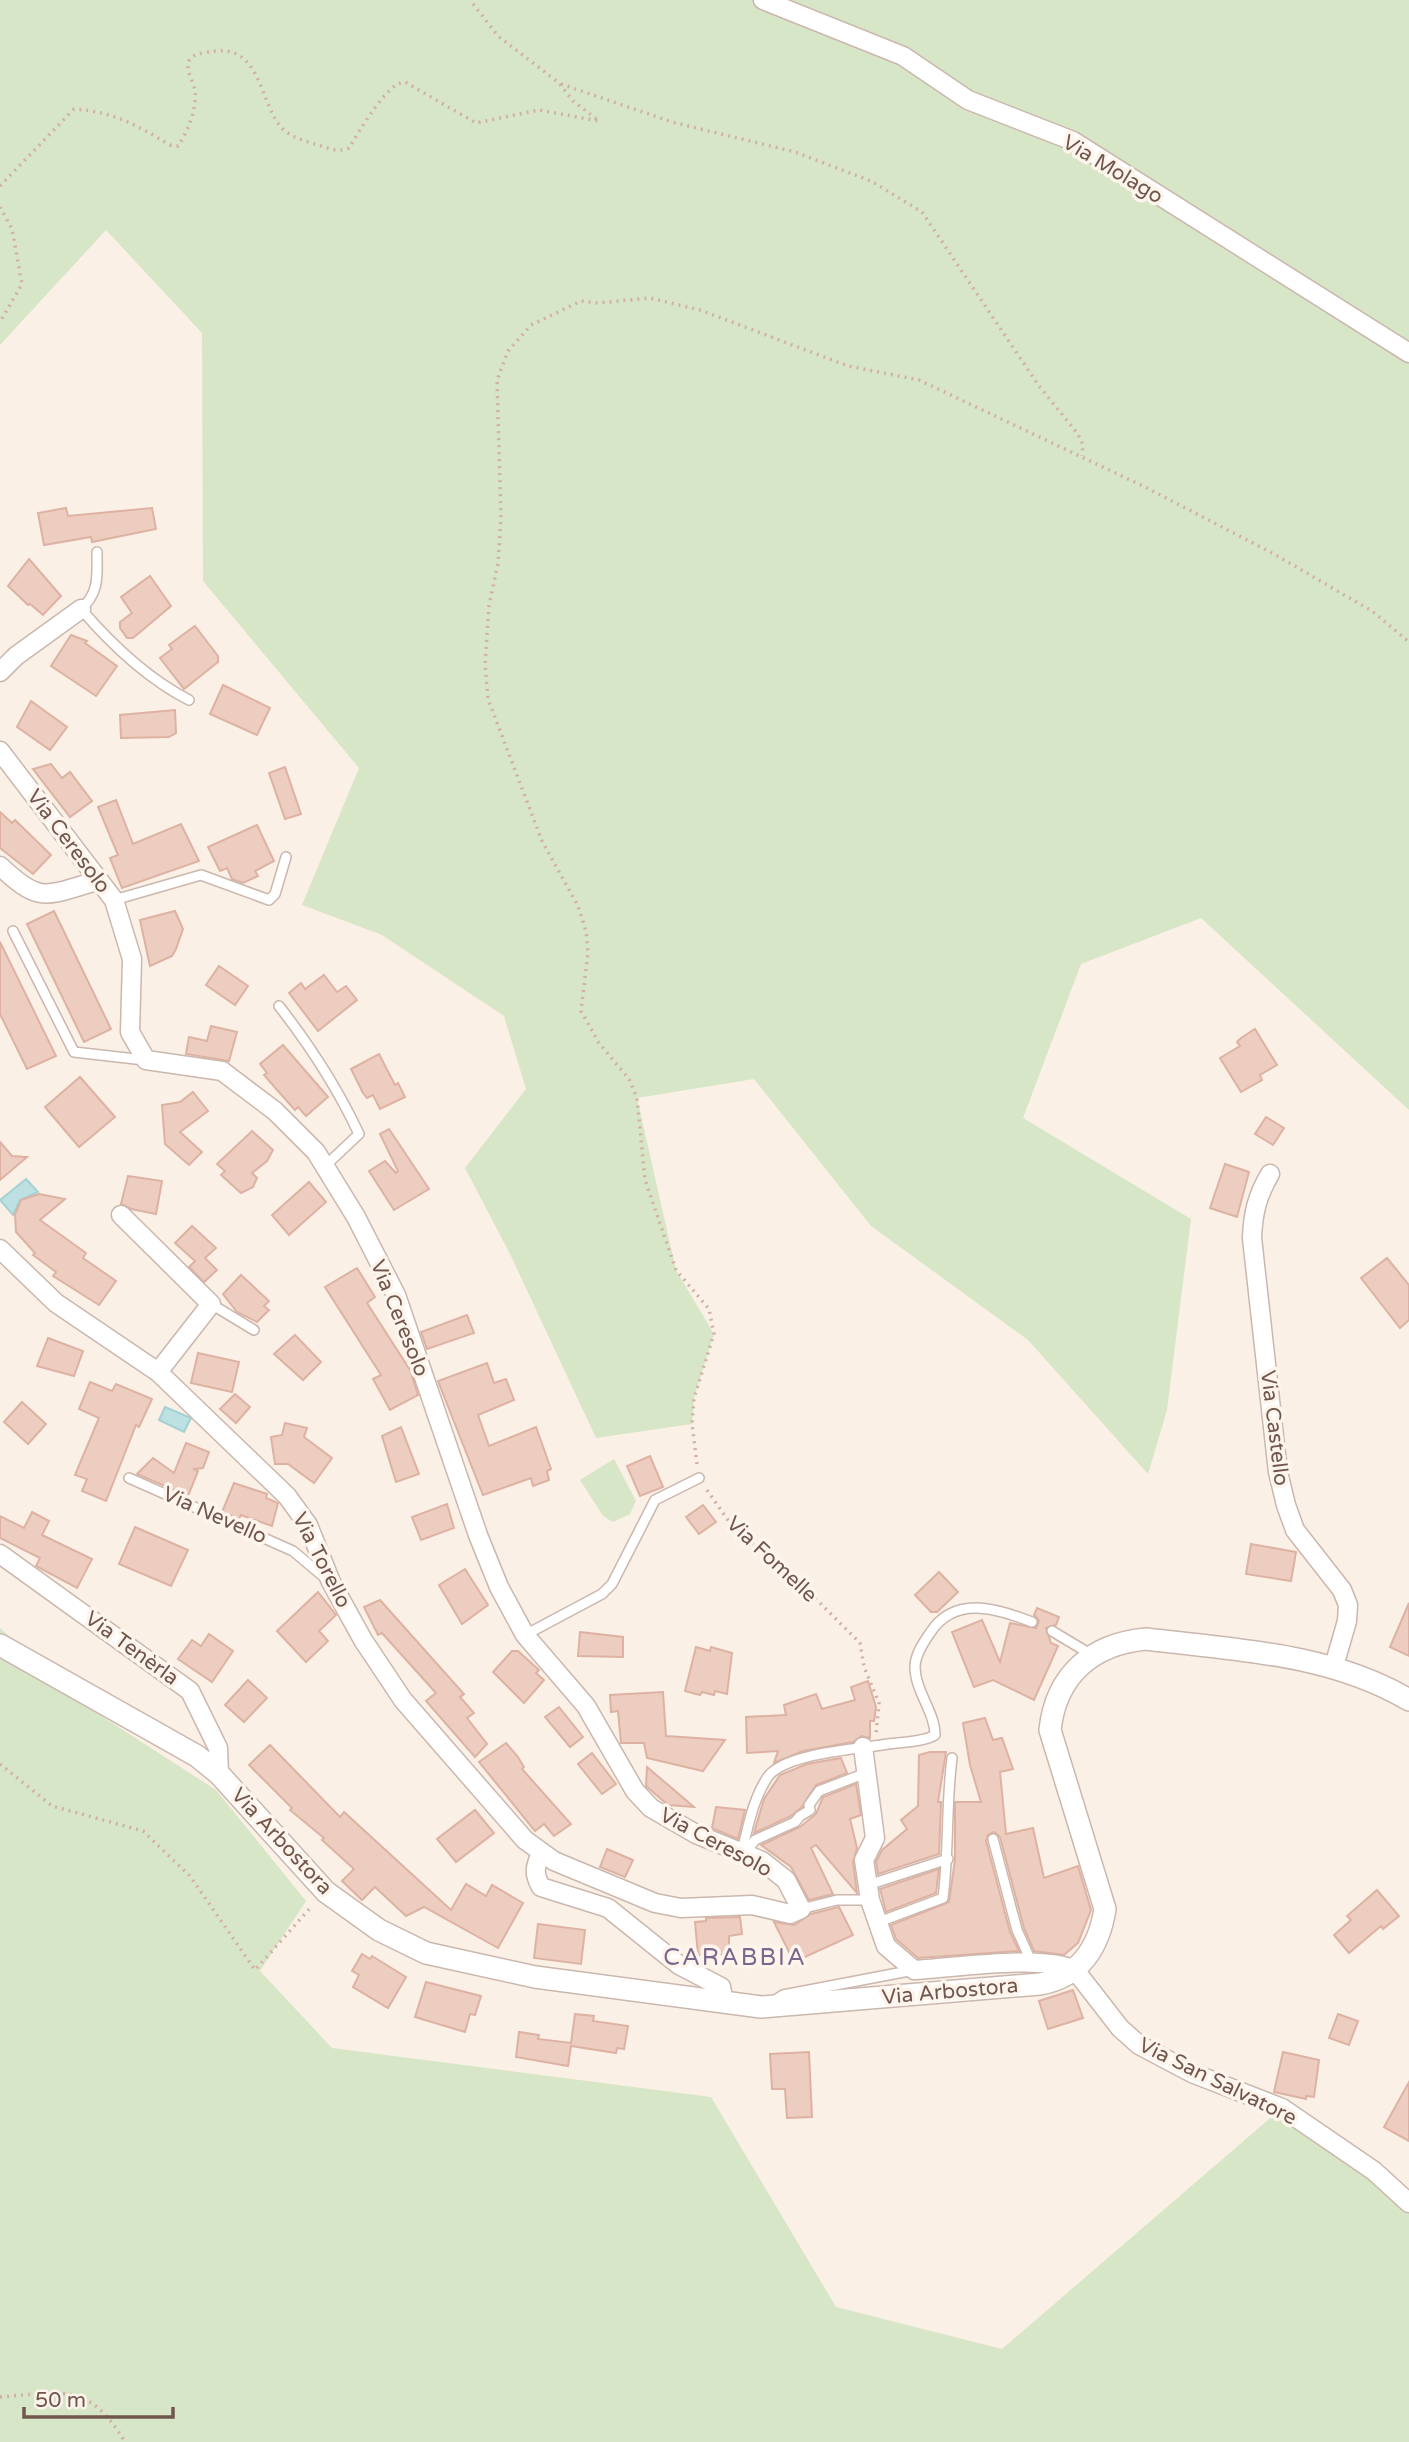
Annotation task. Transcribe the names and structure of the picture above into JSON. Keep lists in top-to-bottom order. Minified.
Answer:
{"streets":{"street":["Via Molago","Via Ceresolo","Via Castello","Via Torello","Via Tenèrla","Via Arbostora","Via San Salvatore"],"lane":["Via Nevello"],"path":["Via Fomelle"]},"crossings":[["Via Ceresolo","Via Torello"],["Via Nevello","Via Torello"],["Via Tenèrla","Via Arbostora"],["Via Arbostora","Via San Salvatore"]],"districts":["CARABBIA"],"scale_bar":"50 m"}
